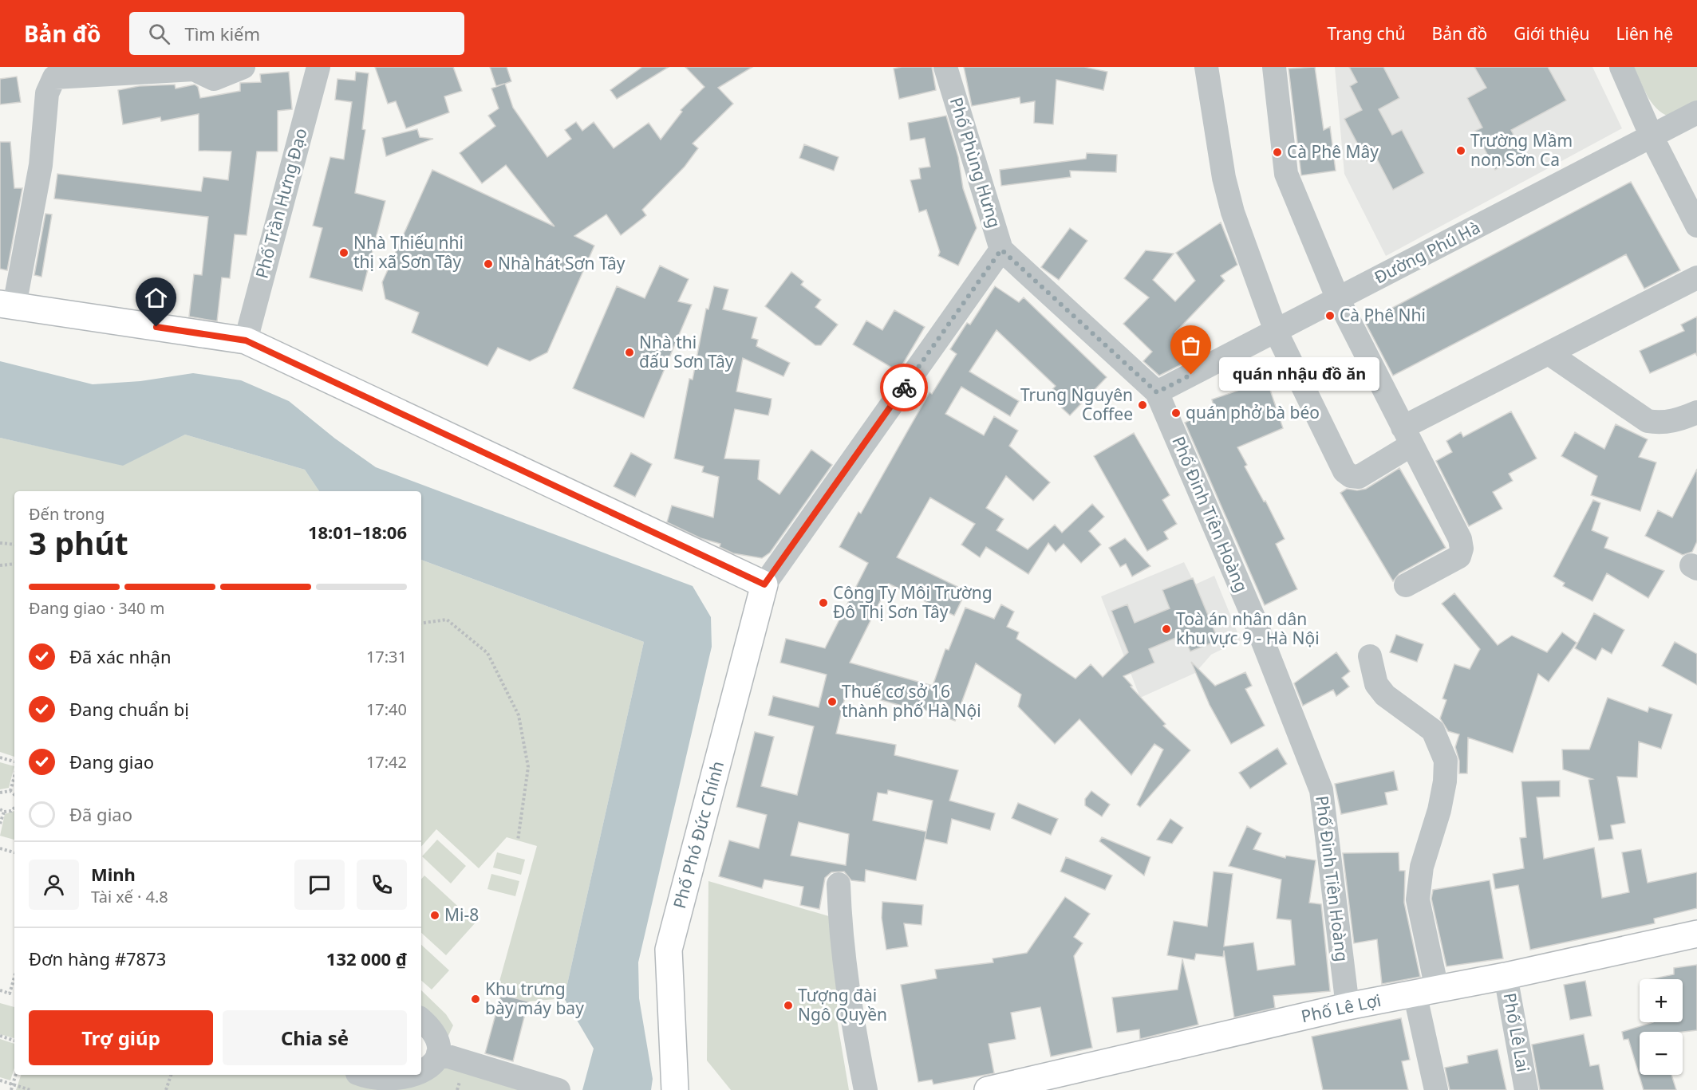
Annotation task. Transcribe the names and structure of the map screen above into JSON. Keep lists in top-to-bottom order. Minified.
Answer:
{"streets":{"main road":["Phố Phó Đức Chính","Phố Lê Lợi"],"street":["Phố Phùng Hưng","Phố Trần Hưng Đạo","Đường Phú Hà","Phố Đinh Tiên Hoàng","Phố Lê Lai"]},"crossings":[["Phố Phùng Hưng","Phố Đinh Tiên Hoàng"],["Phố Phùng Hưng","Phố Phó Đức Chính"],["Đường Phú Hà","Phố Đinh Tiên Hoàng"],["Phố Đinh Tiên Hoàng","Phố Lê Lợi"],["Phố Lê Lợi","Phố Lê Lai"]],"places":["Trường Mầm non Sơn Ca","Cà Phê Mây","Nhà Thiếu nhi thị xã Sơn Tây","Nhà hát Sơn Tây","Cà Phê Nhi","Nhà thi đấu Sơn Tây","quán nhậu đồ ăn","Trung Nguyên Coffee","quán phở bà béo","Công Ty Môi Trường Đô Thị Sơn Tây","Toà án nhân dân khu vực 9 - Hà Nội","Thuế cơ sở 16 thành phố Hà Nội","Mi-8","Khu trưng bày máy bay","Tượng đài Ngô Quyền"],"page":{"header":"Bản đồ","search":"Tìm kiếm","nav":["Trang chủ","Bản đồ","Giới thiệu","Liên hệ"],"bubble":"quán nhậu đồ ăn","heading":["3 phút","Đến trong","18:01–18:06"],"panel":["Minh","Tài xế · 4.8","Đơn hàng #7873","132 000 ₫"],"bar":"Đang giao · 340 m","list":[["Đã xác nhận","17:31"],["Đang chuẩn bị","17:40"],["Đang giao","17:42"],"Đã giao"],"map_buttons":["+","−"],"buttons":["Trợ giúp","Chia sẻ"]}}
